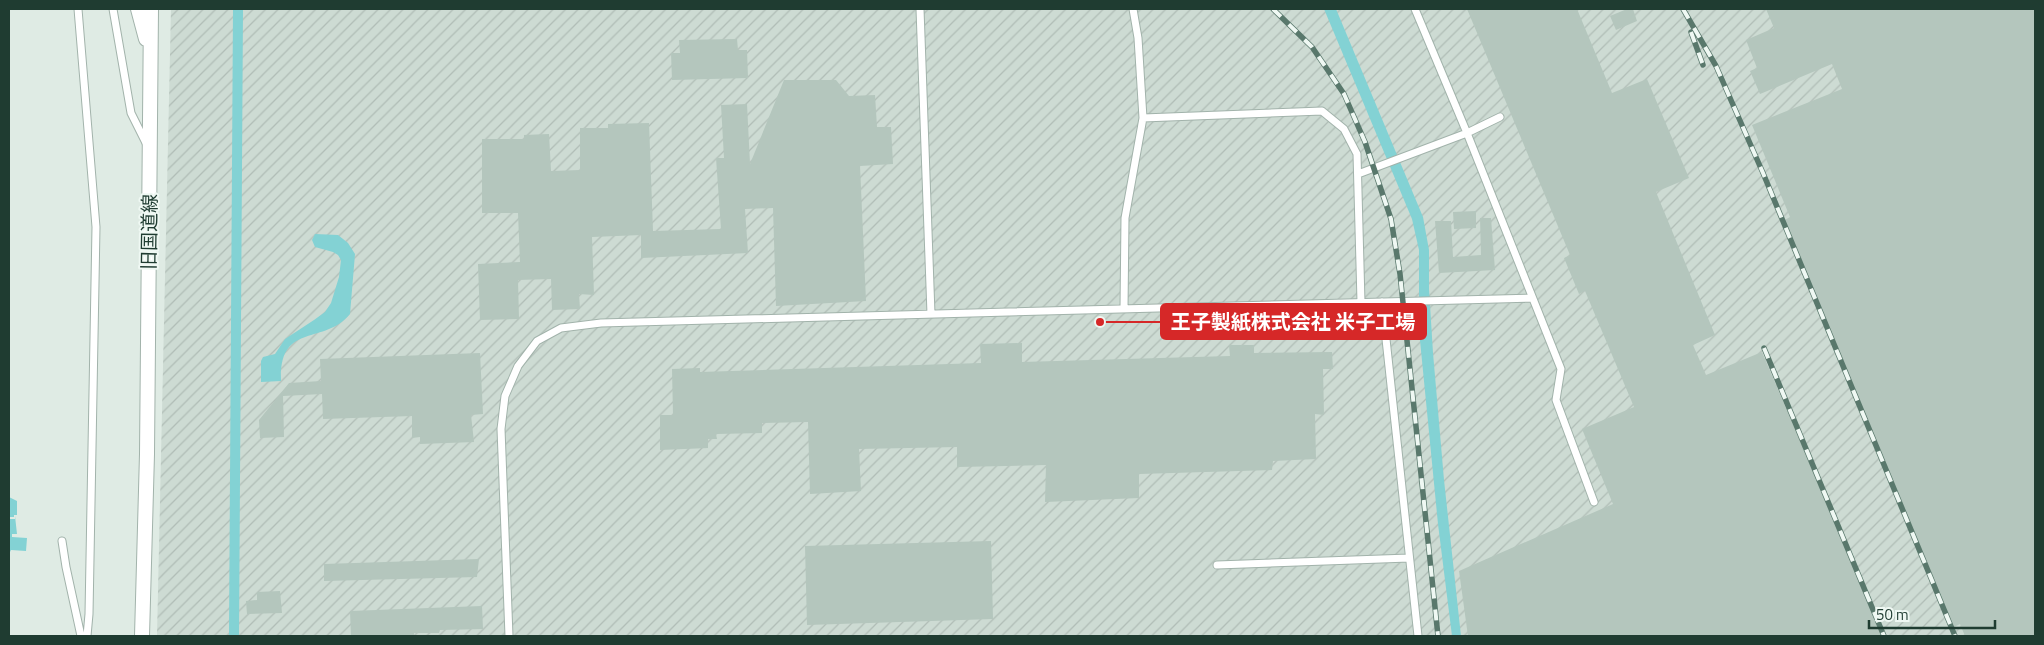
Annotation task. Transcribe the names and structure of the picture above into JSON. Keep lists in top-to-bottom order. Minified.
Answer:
{"streets":{"street":["旧国道線"]},"places":["王子製紙株式会社 米子工場"],"scale_bar":"50 m"}
